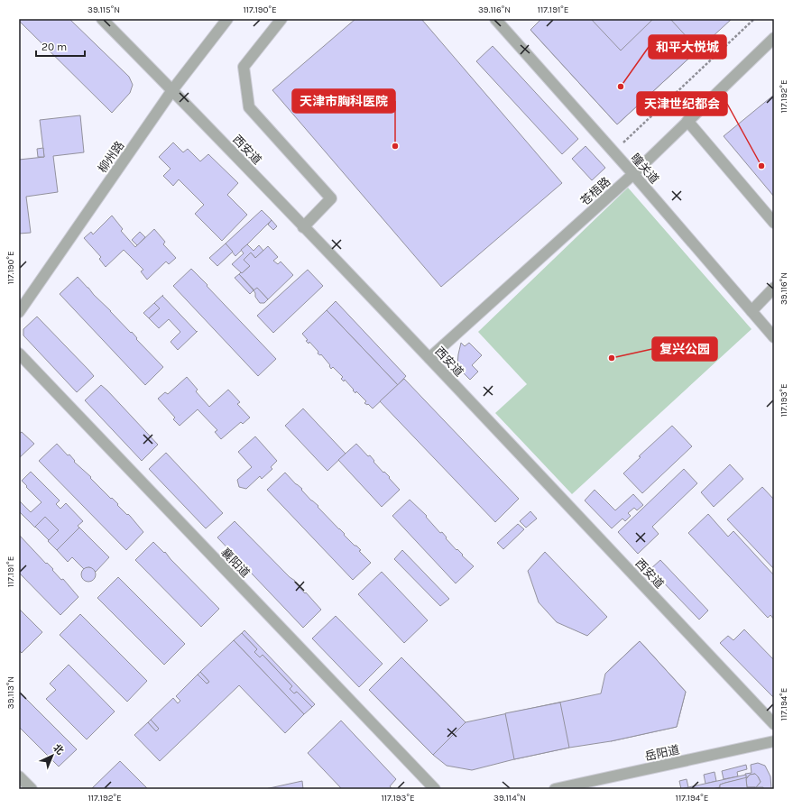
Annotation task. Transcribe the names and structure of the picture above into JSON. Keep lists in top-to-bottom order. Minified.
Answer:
{"streets":{"street":["西安道","柳州路","瞳关道","苍梧路","襄阳道","岳阳道"]},"crossings":[["西安道","柳州路"],["西安道","苍梧路"],["瞳关道","苍梧路"]],"places":["和平大悦城","天津市胸科医院","天津世纪都会","复兴公园"],"scale_bar":"20 m","north":"top right","coordinates":["39.115°N","117.190°E","39.116°N","117.191°E","117.192°E","117.193°E","39.113°N","117.194°E","39.114°N"]}
